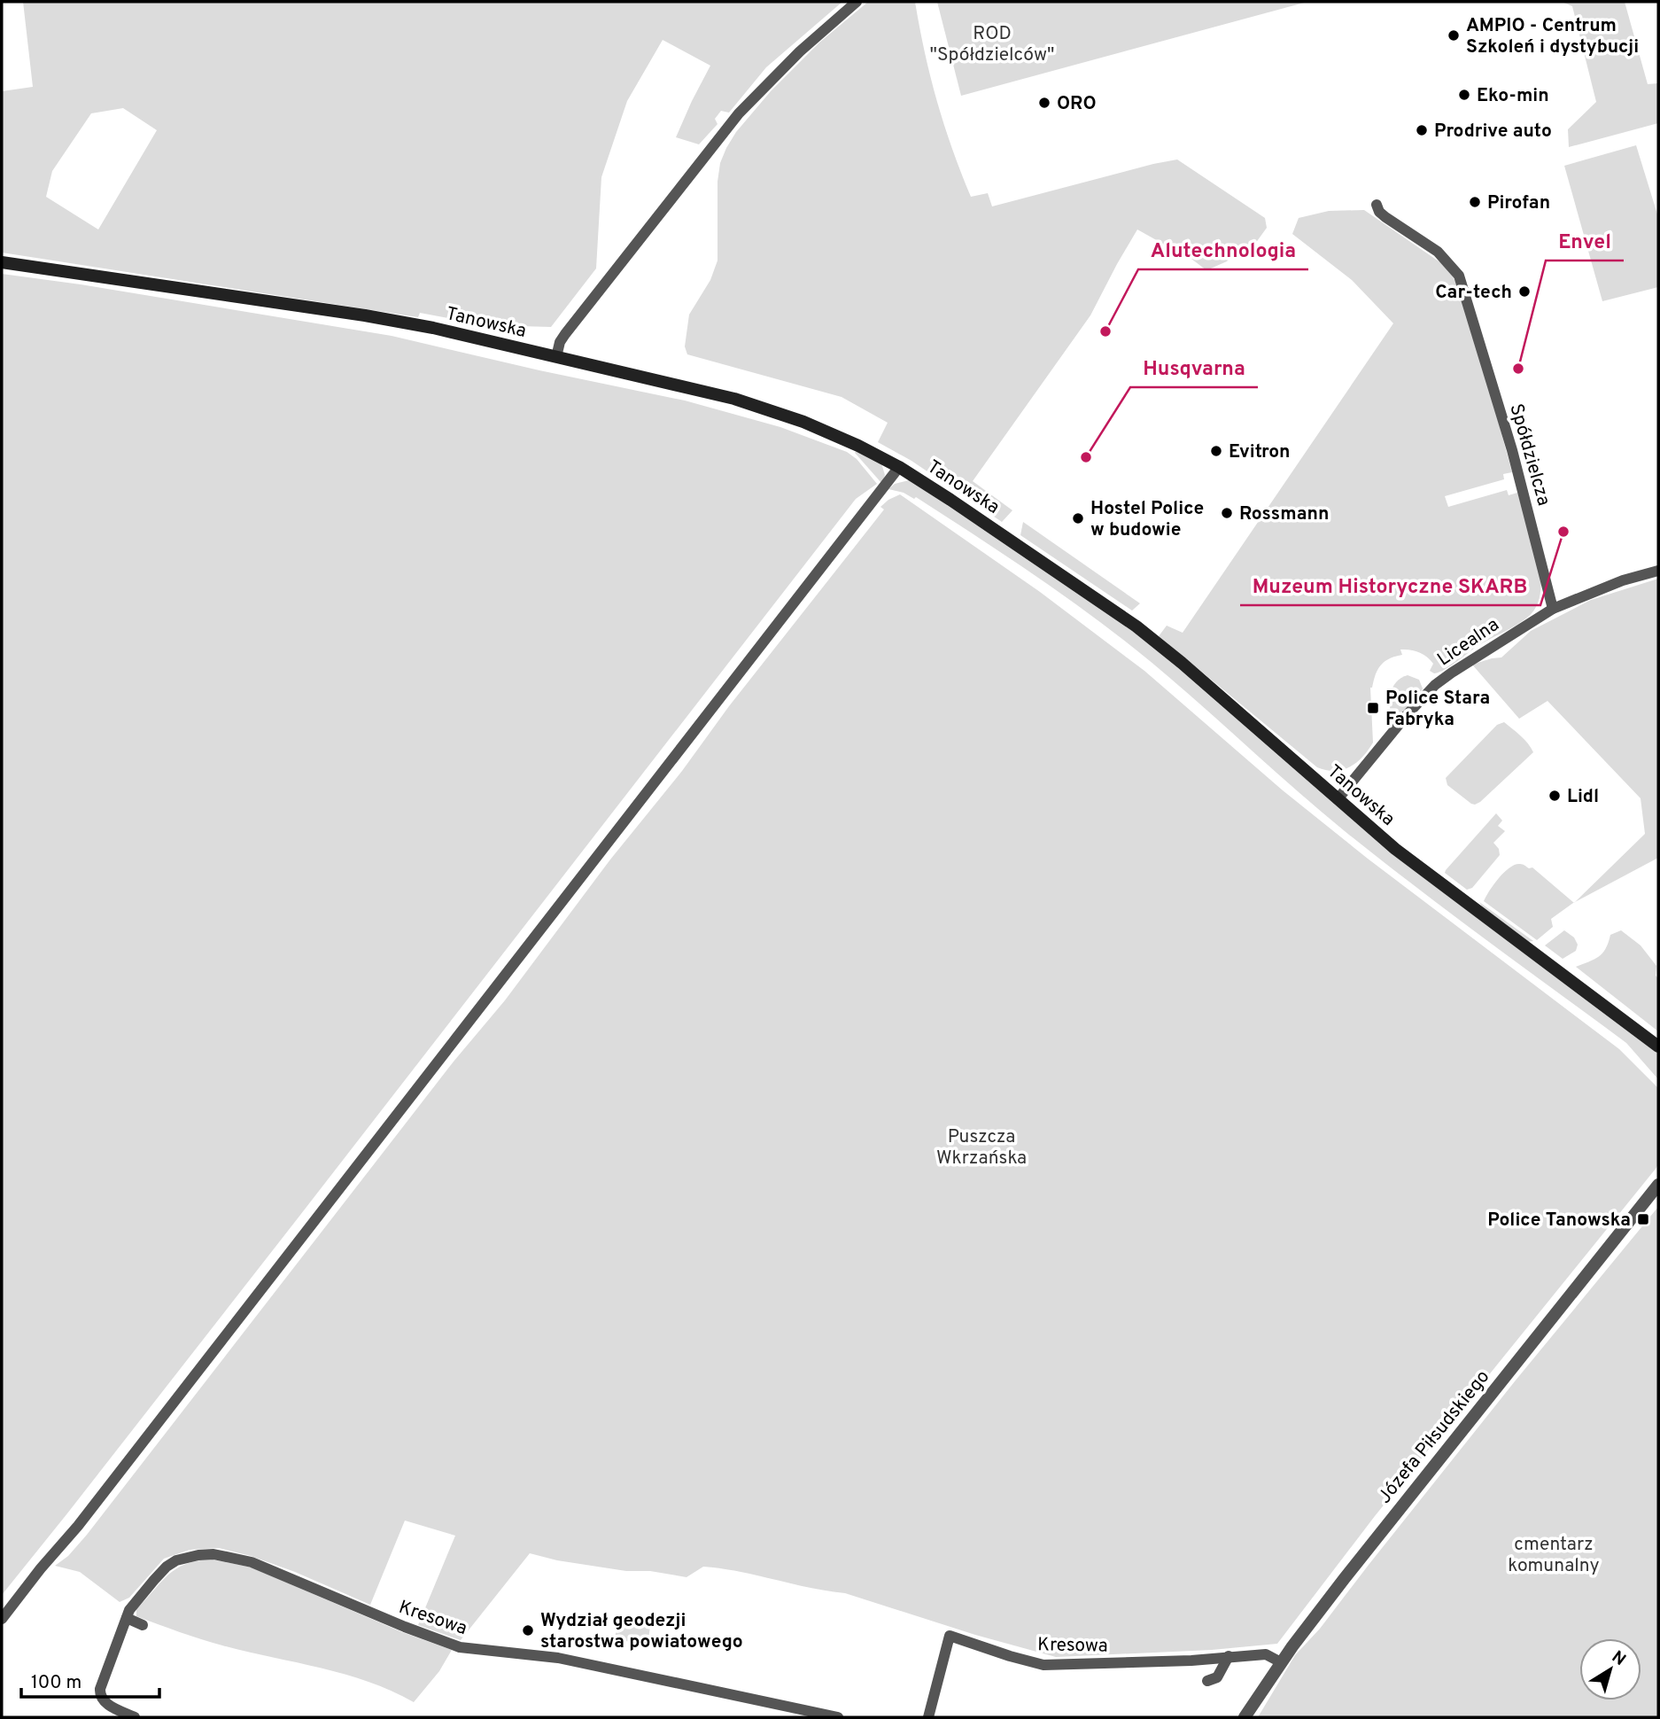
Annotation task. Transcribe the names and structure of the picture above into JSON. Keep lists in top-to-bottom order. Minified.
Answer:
{"streets":{"main road":["Tanowska"],"street":["Spółdzielcza","Licealna","Józefa Piłsudskiego","Kresowa"]},"crossings":[["Tanowska","Licealna"],["Spółdzielcza","Licealna"],["Józefa Piłsudskiego","Kresowa"]],"parks":["ROD \"Spółdzielców\"","Puszcza Wkrzańska","cmentarz komunalny"],"places":{"other":["AMPIO - Centrum Szkoleń i dystybucji","Eko-min","ORO","Prodrive auto","Pirofan","Car-tech","Alutechnologia","Envel","Evitron","Husqvarna","Rossmann","Hostel Police w budowie","Muzeum Historyczne SKARB","Lidl","Wydział geodezji starostwa powiatowego"],"transit":["Police Stara Fabryka","Police Tanowska"]},"scale_bar":"100 m","north":"top right"}
